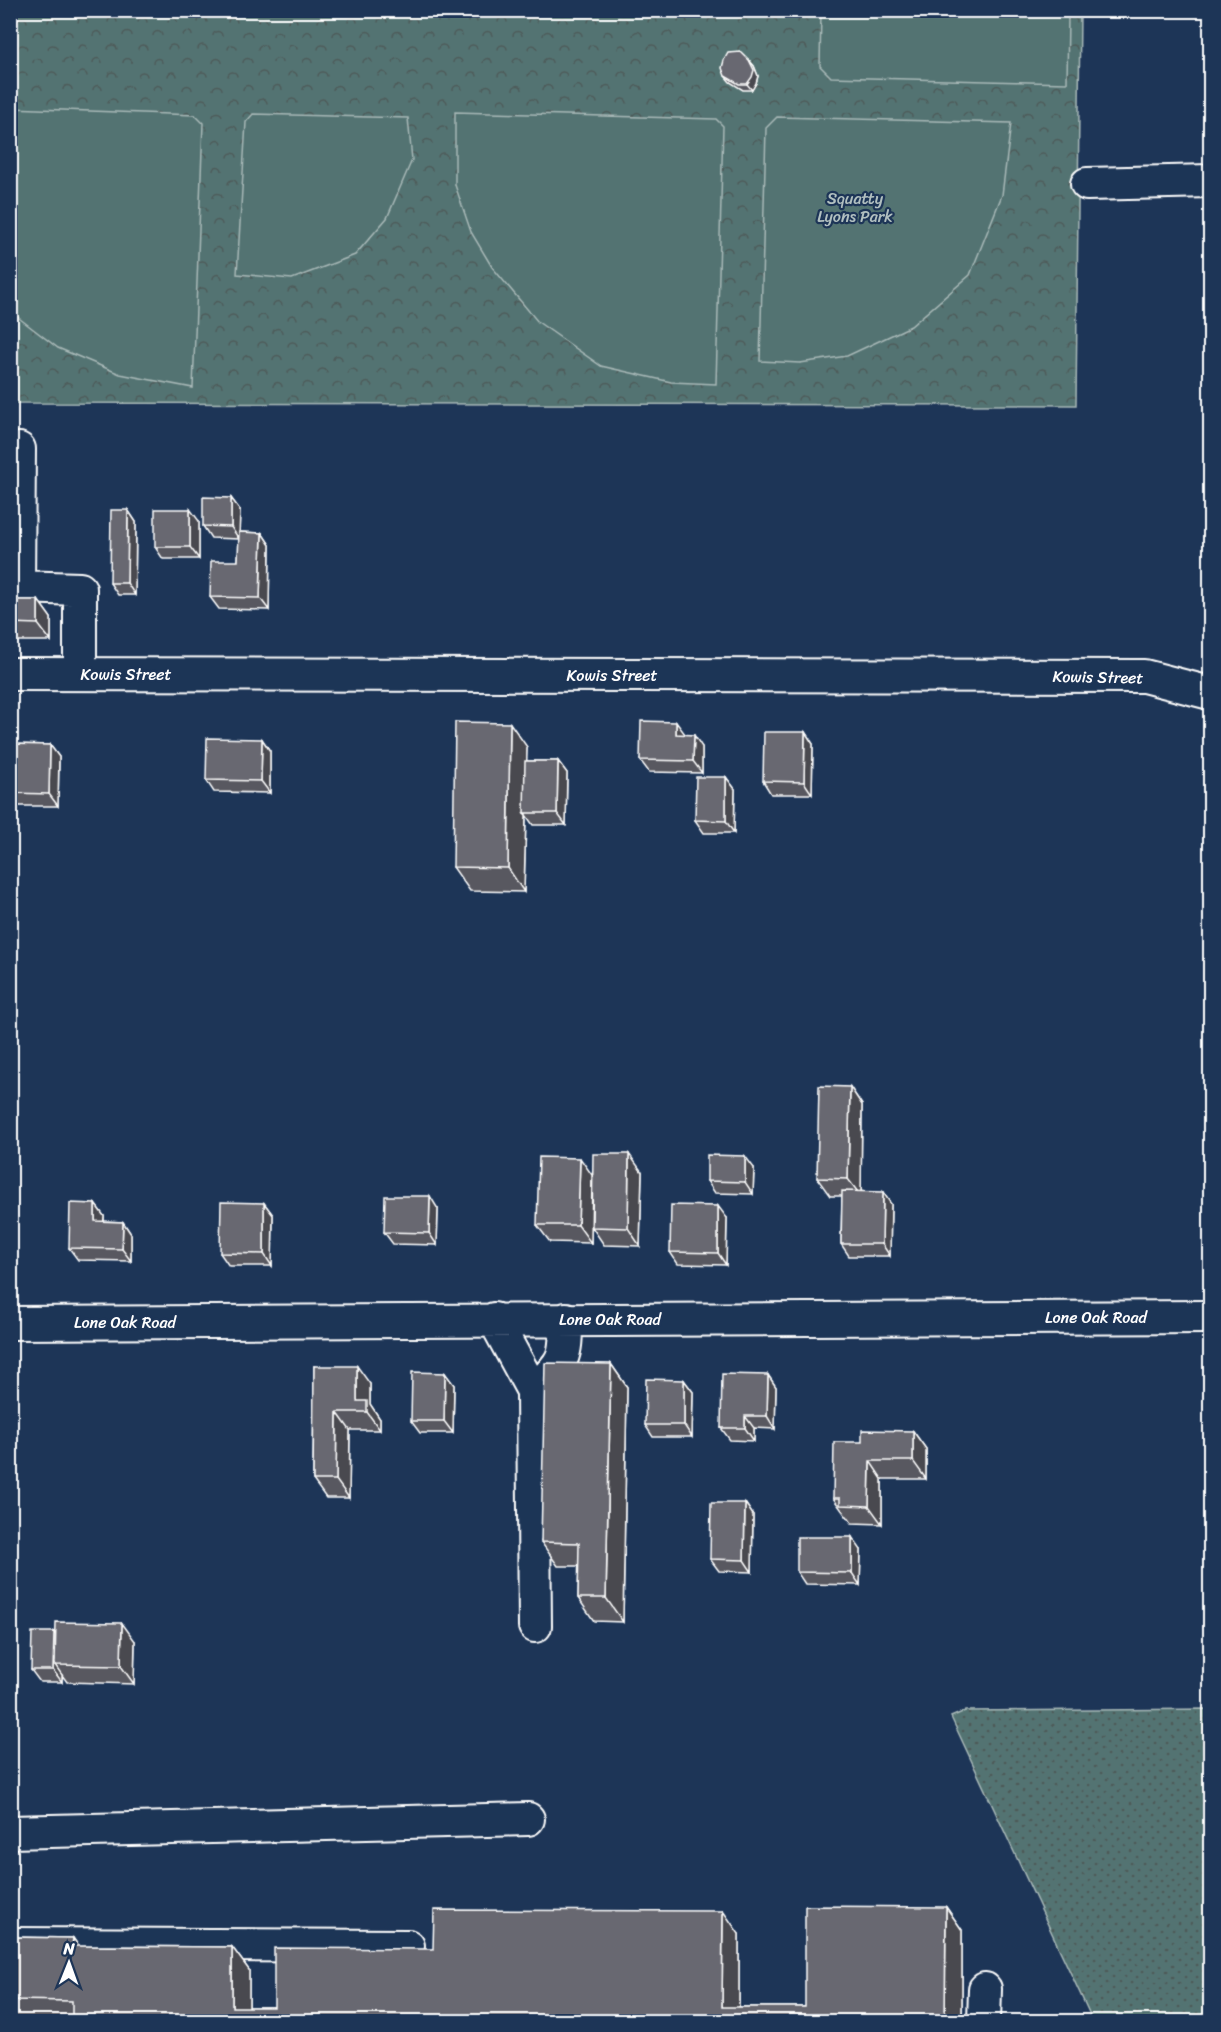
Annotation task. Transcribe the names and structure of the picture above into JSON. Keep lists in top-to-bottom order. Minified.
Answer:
{"streets":{"street":["Kowis Street","Lone Oak Road"]},"parks":["Squatty Lyons Park"],"north":"top"}
